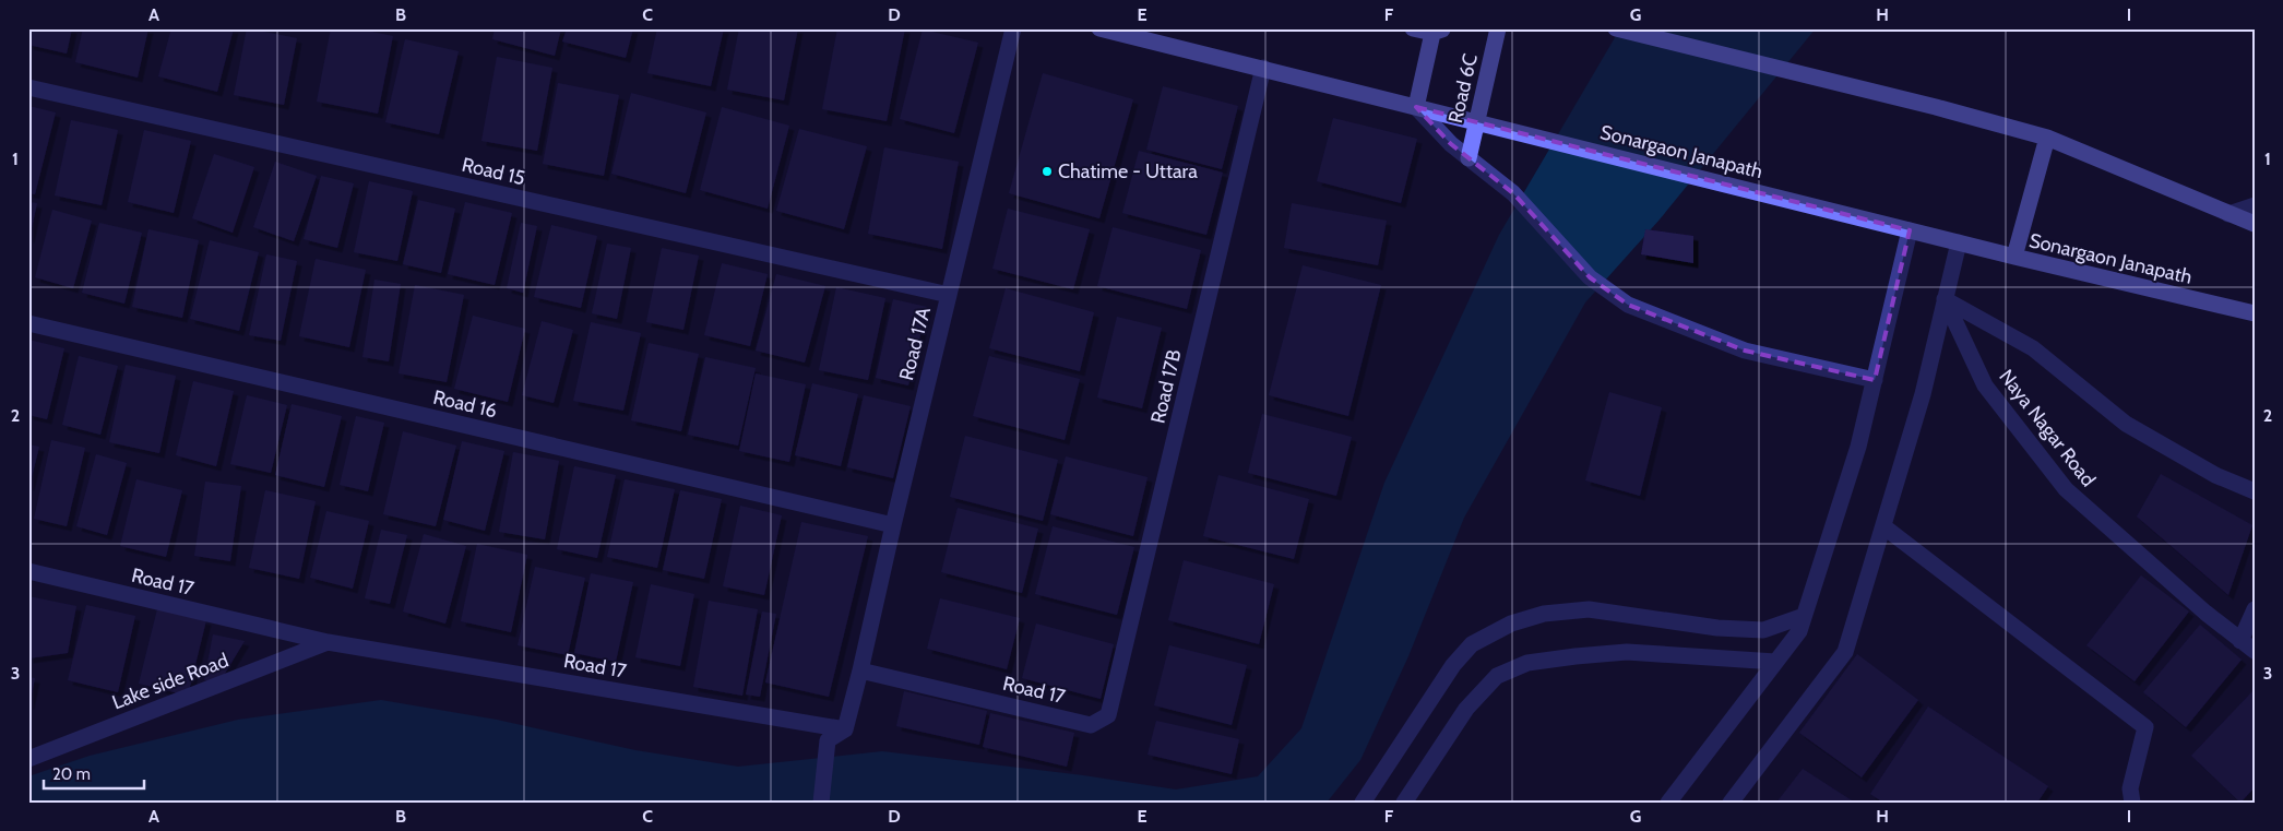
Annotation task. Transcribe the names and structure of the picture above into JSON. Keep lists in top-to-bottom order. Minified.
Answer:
{"streets":{"main road":["Road 6C","Sonargaon Janapath"],"street":["Road 15","Road 17A","Road 17B","Road 16","Naya Nagar Road","Road 17","Lake side Road"]},"crossings":[["Road 6C","Sonargaon Janapath"],["Sonargaon Janapath","Road 17B"],["Road 15","Road 17A"],["Road 17A","Road 16"],["Road 17A","Road 17"],["Road 17B","Road 17"],["Road 17","Lake side Road"]],"places":["Chatime - Uttara"],"scale_bar":"20 m","grid":{"columns":["A","B","C","D","E","F","G","H","I"],"rows":["1","2","3"]}}
